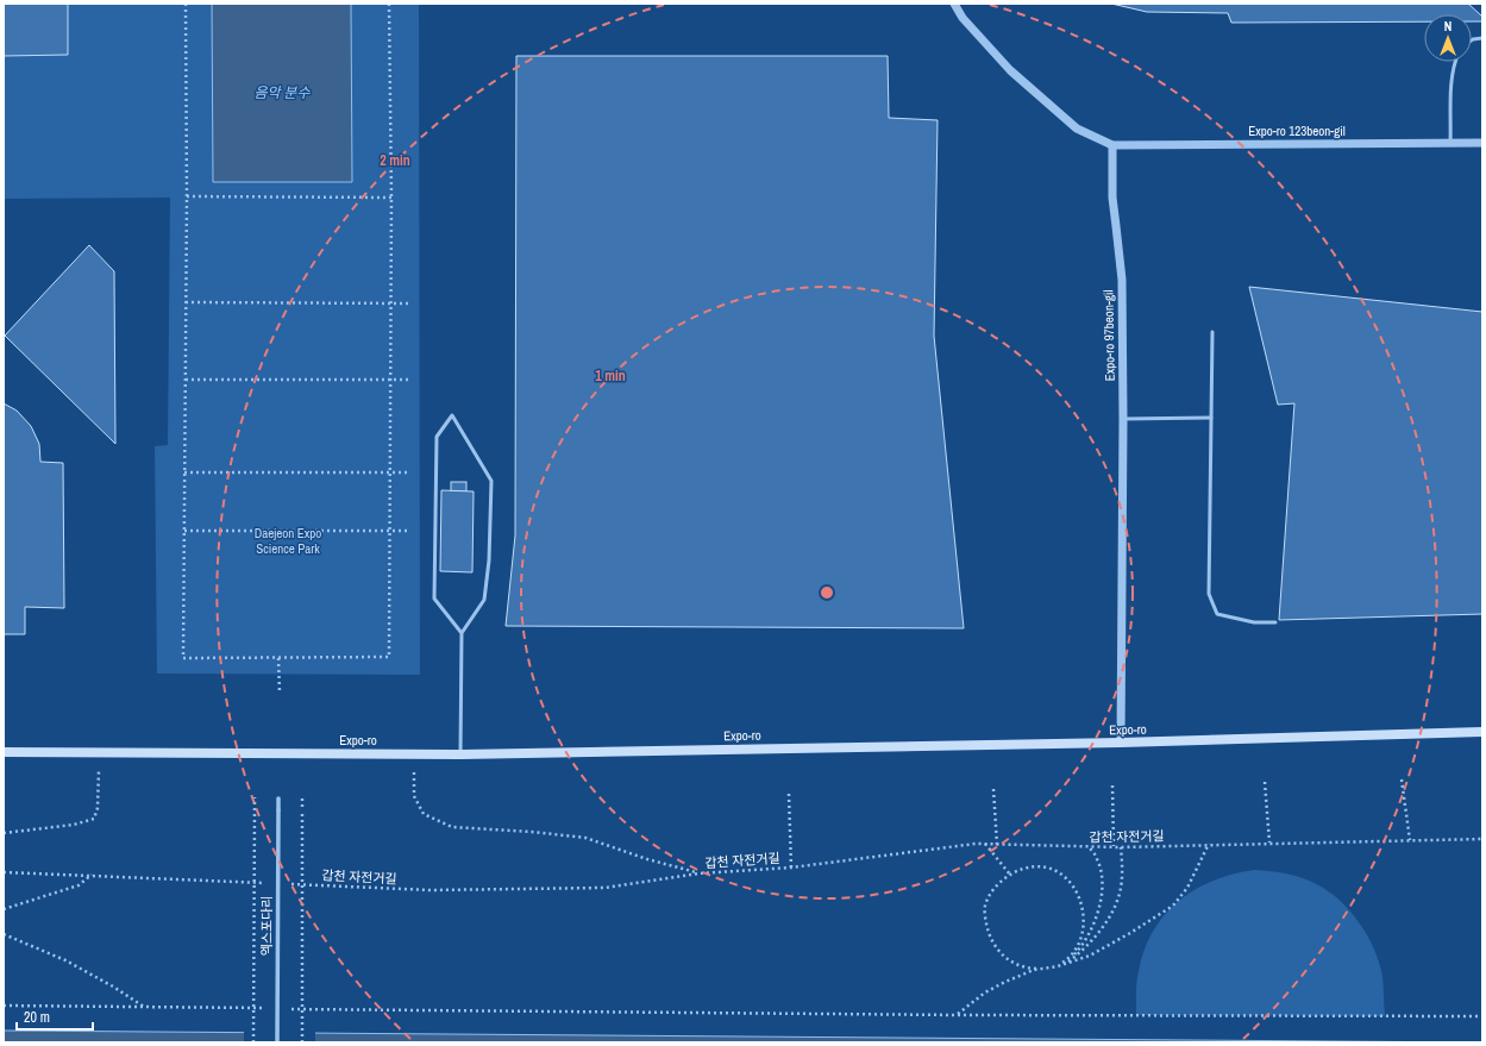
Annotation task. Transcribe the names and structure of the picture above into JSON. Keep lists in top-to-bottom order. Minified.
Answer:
{"streets":{"main road":["Expo-ro"],"street":["Expo-ro 123beon-gil","Expo-ro 97beon-gil","엑스포다리"],"path":["갑천 자전거길"]},"crossings":[["Expo-ro 123beon-gil","Expo-ro 97beon-gil"],["Expo-ro 97beon-gil","Expo-ro"]],"water":["음악 분수"],"parks":["Daejeon Expo Science Park"],"scale_bar":"20 m","north":"top","rings":["2 min","1 min"]}
